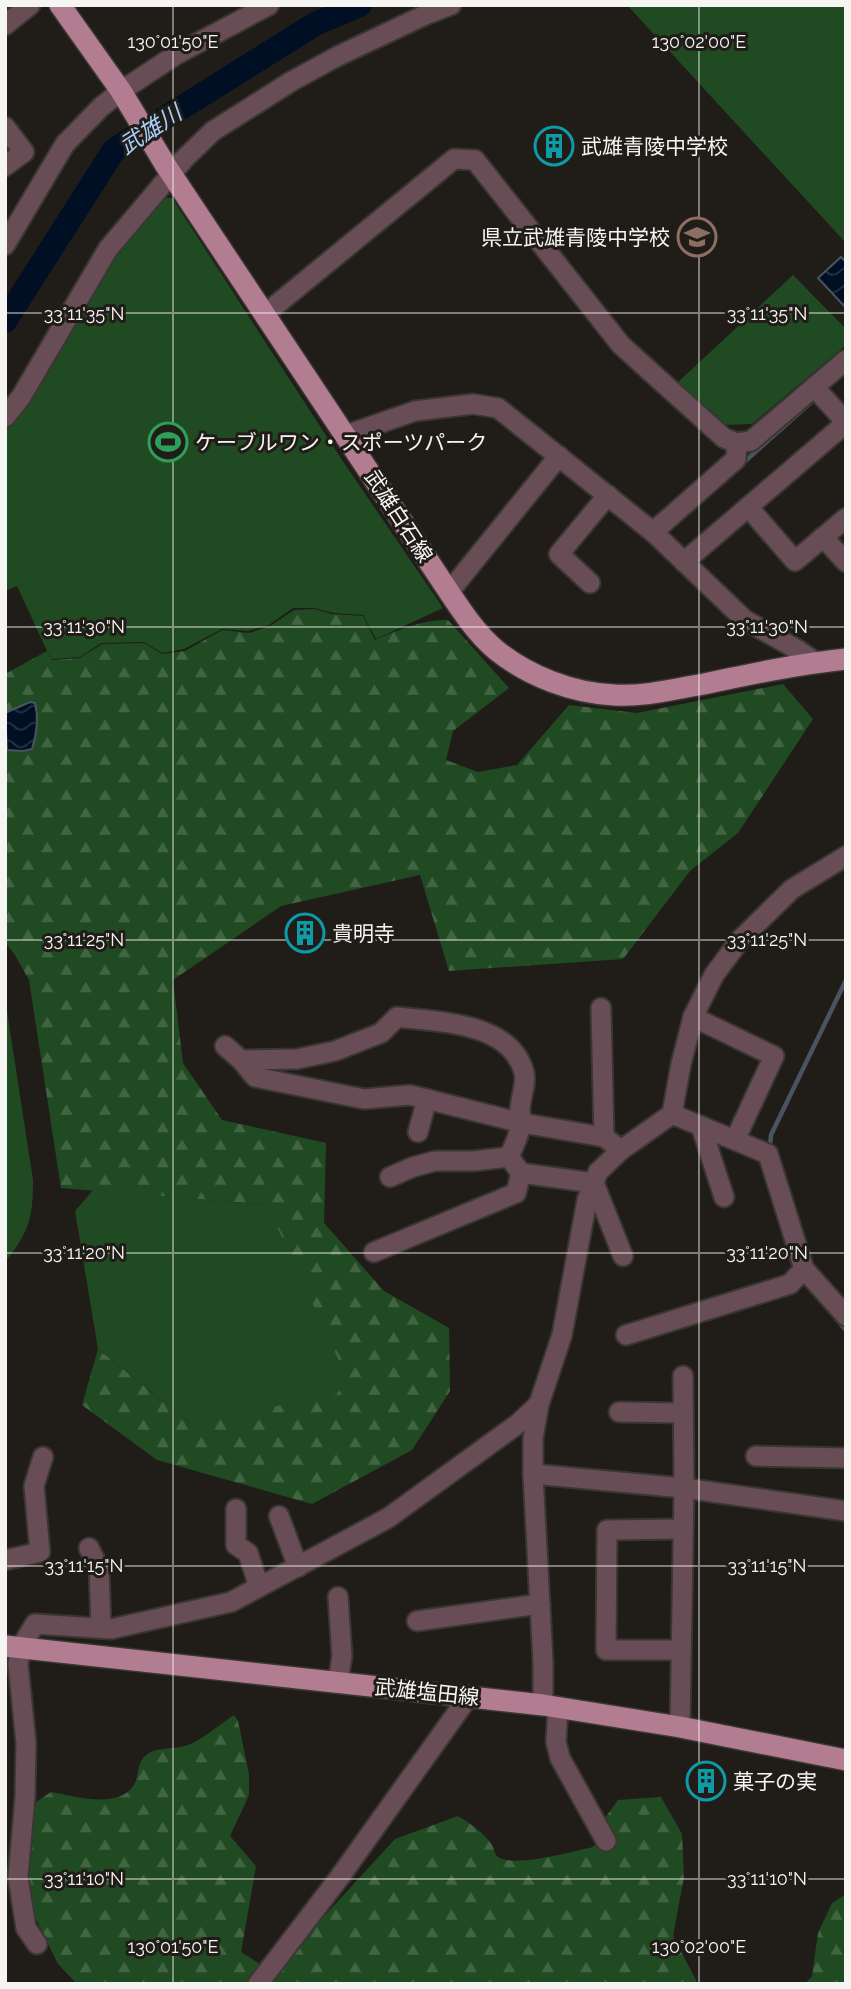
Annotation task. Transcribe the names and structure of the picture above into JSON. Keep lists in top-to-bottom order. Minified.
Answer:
{"streets":{"main road":["武雄白石線","武雄塩田線"]},"water":["武雄川"],"places":{"building":["武雄青陵中学校","貴明寺","菓子の実"],"school or university":["県立武雄青陵中学校"],"sports":["ケーブルワン・スポーツパーク"]},"coordinates":["130°01'50\"E","130°02'00\"E","33°11'35\"N","33°11'30\"N","33°11'25\"N","33°11'20\"N","33°11'15\"N","33°11'10\"N"]}
